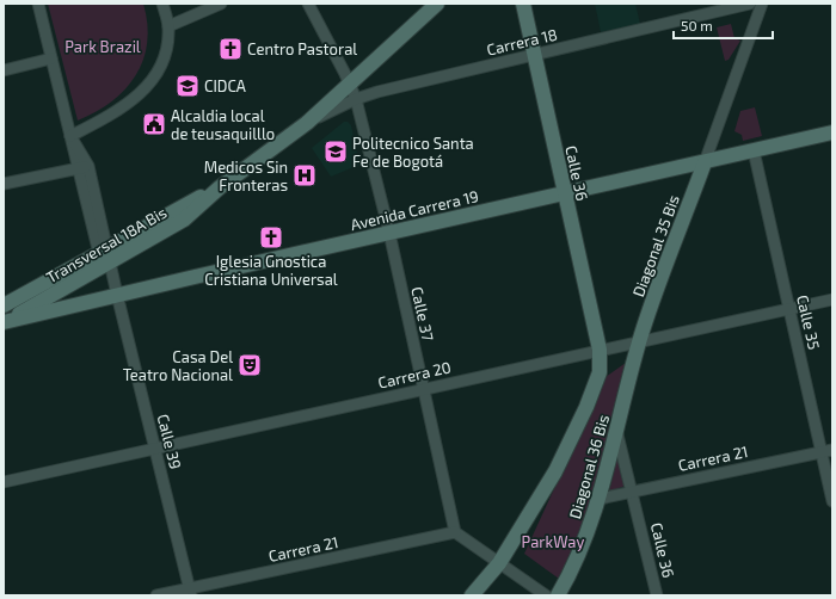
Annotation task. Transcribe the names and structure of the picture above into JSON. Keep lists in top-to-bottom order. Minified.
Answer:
{"streets":{"main road":["Calle 36","Avenida Carrera 19","Transversal 18A Bis","Diagonal 35 Bis","Diagonal 36 Bis"],"street":["Carrera 18","Calle 37","Calle 35","Carrera 20","Calle 39","Carrera 21"]},"crossings":[["Carrera 18","Calle 36"],["Carrera 18","Transversal 18A Bis"],["Carrera 18","Calle 37"],["Calle 36","Avenida Carrera 19"],["Calle 36","Carrera 20"],["Calle 36","Carrera 21"],["Calle 36","Diagonal 36 Bis"],["Avenida Carrera 19","Transversal 18A Bis"],["Avenida Carrera 19","Diagonal 35 Bis"],["Avenida Carrera 19","Calle 37"],["Avenida Carrera 19","Calle 35"],["Avenida Carrera 19","Calle 39"],["Transversal 18A Bis","Calle 37"],["Transversal 18A Bis","Calle 39"],["Diagonal 35 Bis","Carrera 20"],["Diagonal 35 Bis","Diagonal 36 Bis"],["Calle 37","Carrera 20"],["Calle 37","Carrera 21"],["Calle 35","Carrera 20"],["Calle 35","Carrera 21"],["Carrera 20","Calle 39"],["Carrera 20","Diagonal 36 Bis"],["Calle 39","Carrera 21"],["Carrera 21","Diagonal 36 Bis"]],"parks":["Park Brazil","ParkWay"],"places":{"church":["Centro Pastoral","Iglesia Gnostica Cristiana Universal"],"school or university":["CIDCA","Politecnico Santa Fe de Bogotá"],"public building":["Alcaldia local de teusaquilllo"],"hospital":["Medicos Sin Fronteras"],"theatre":["Casa Del Teatro Nacional"]},"scale_bar":"50 m"}
